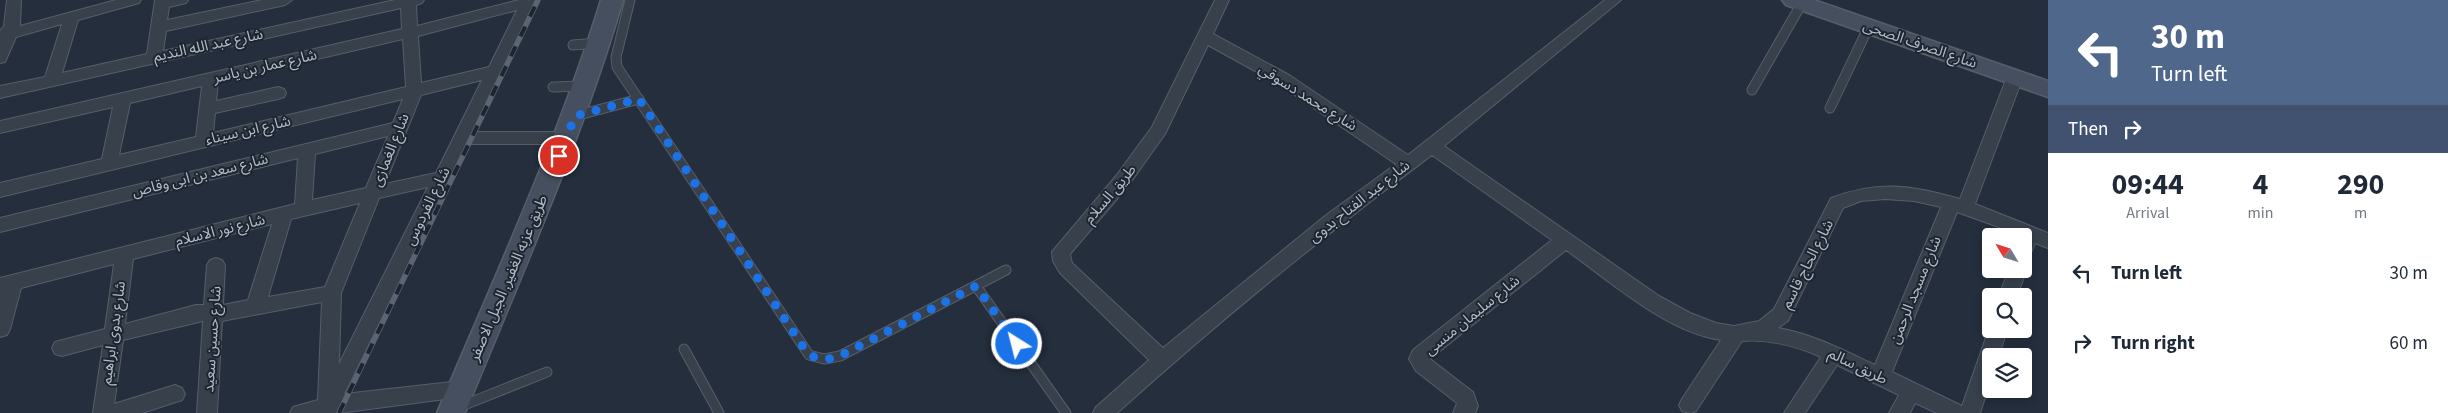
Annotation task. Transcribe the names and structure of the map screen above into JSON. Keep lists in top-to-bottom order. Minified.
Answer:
{"streets":{"street":["شارع الصرف الصحى","شارع عبد الله النديم","شارع عمار بن ياسر","شارع محمد دسوقي","شارع ابن سيناء","شارع الغمازى","شارع سعد بن ابى وقاص","طريق السلام","شارع عبد الفتاح بدوى","شارع الفردوس","شارع نور الاسلام","شارع الحاج قاسم","طريق عزبه الغفير, الجبل الاصفر","شارع مسجد الرحمن","شارع سليمان منسى","شارع بدوى ابراهيم","شارع حسين سعيد","طريق سالم"]},"crossings":[["شارع الصرف الصحى","شارع مسجد الرحمن"],["شارع عبد الله النديم","شارع الغمازى"],["شارع عمار بن ياسر","شارع الغمازى"],["شارع عمار بن ياسر","شارع الفردوس"],["شارع محمد دسوقي","طريق السلام"],["شارع محمد دسوقي","شارع عبد الفتاح بدوى"],["شارع ابن سيناء","شارع الغمازى"],["شارع ابن سيناء","شارع الفردوس"],["شارع الغمازى","شارع سعد بن ابى وقاص"],["شارع الغمازى","شارع نور الاسلام"],["طريق السلام","شارع عبد الفتاح بدوى"],["شارع الفردوس","شارع نور الاسلام"],["شارع نور الاسلام","شارع بدوى ابراهيم"],["شارع الحاج قاسم","شارع مسجد الرحمن"],["شارع الحاج قاسم","طريق سالم"],["شارع مسجد الرحمن","طريق سالم"]],"north":"top left","page":{"turn":["30 m","Turn left"],"then":"Then","eta":["09:44","Arrival","4","min","290","m"],"list":[{"name":"Turn left","value":"30 m"},{"name":"Turn right","value":"60 m"}]}}
